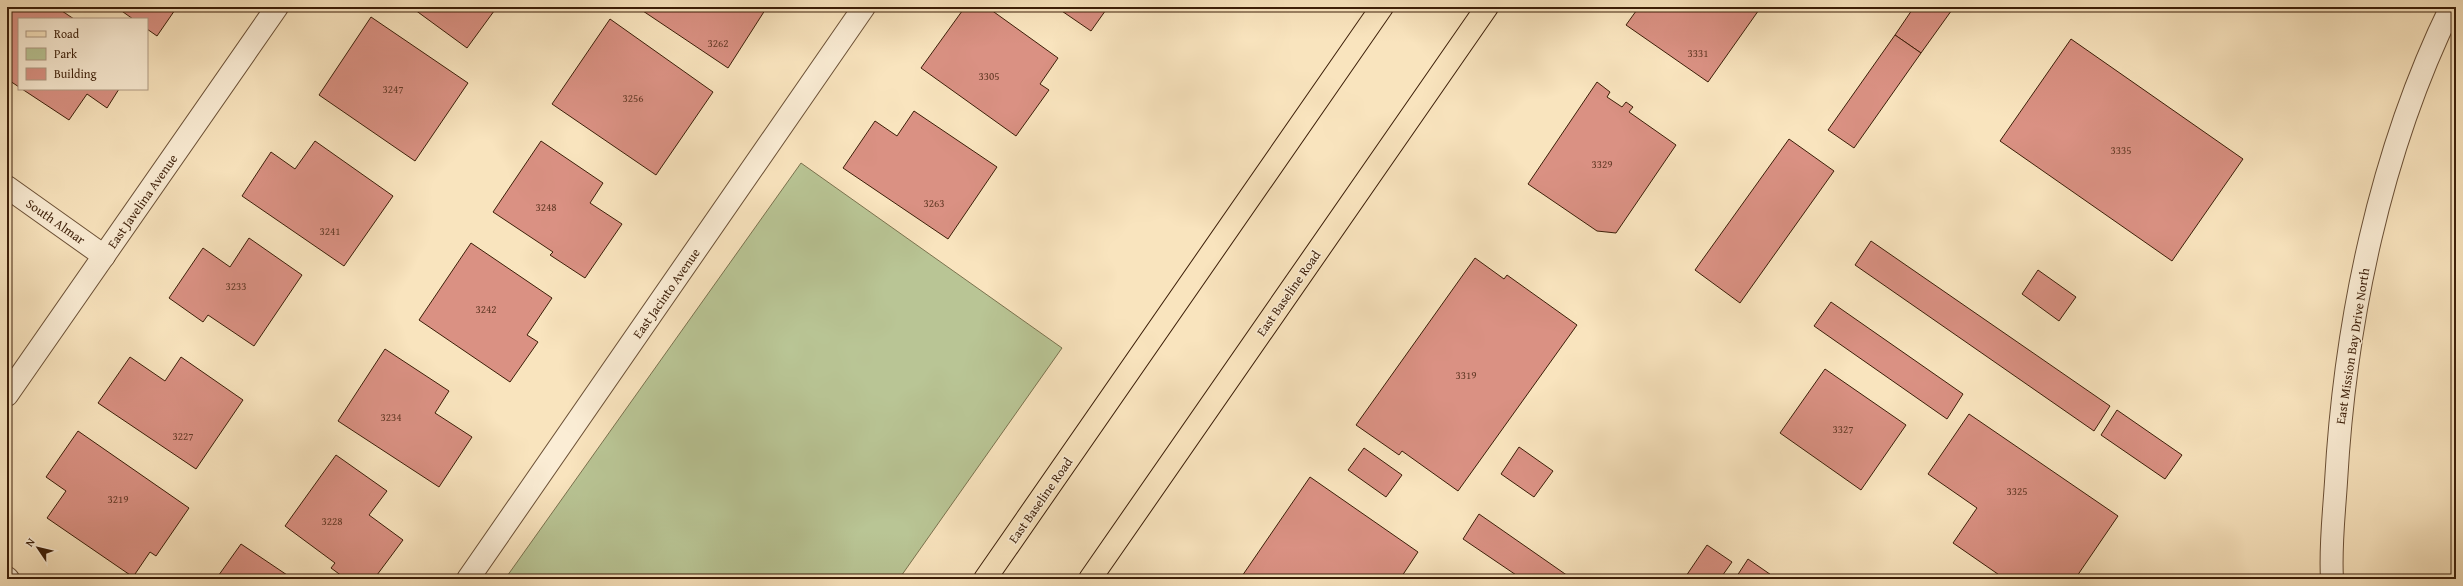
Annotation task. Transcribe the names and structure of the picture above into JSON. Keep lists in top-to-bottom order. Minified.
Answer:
{"streets":{"main road":["East Baseline Road"],"street":["East Javelina Avenue","South Almar","East Jacinto Avenue","East Mission Bay Drive North"]},"crossings":[["East Javelina Avenue","South Almar"]],"house_numbers":["3262","3331","3305","3247","3256","3335","3329","3263","3248","3241","3233","3242","3319","3234","3327","3227","3325","3219","3228"],"legend":["Road","Park","Building"],"north":"top left"}
